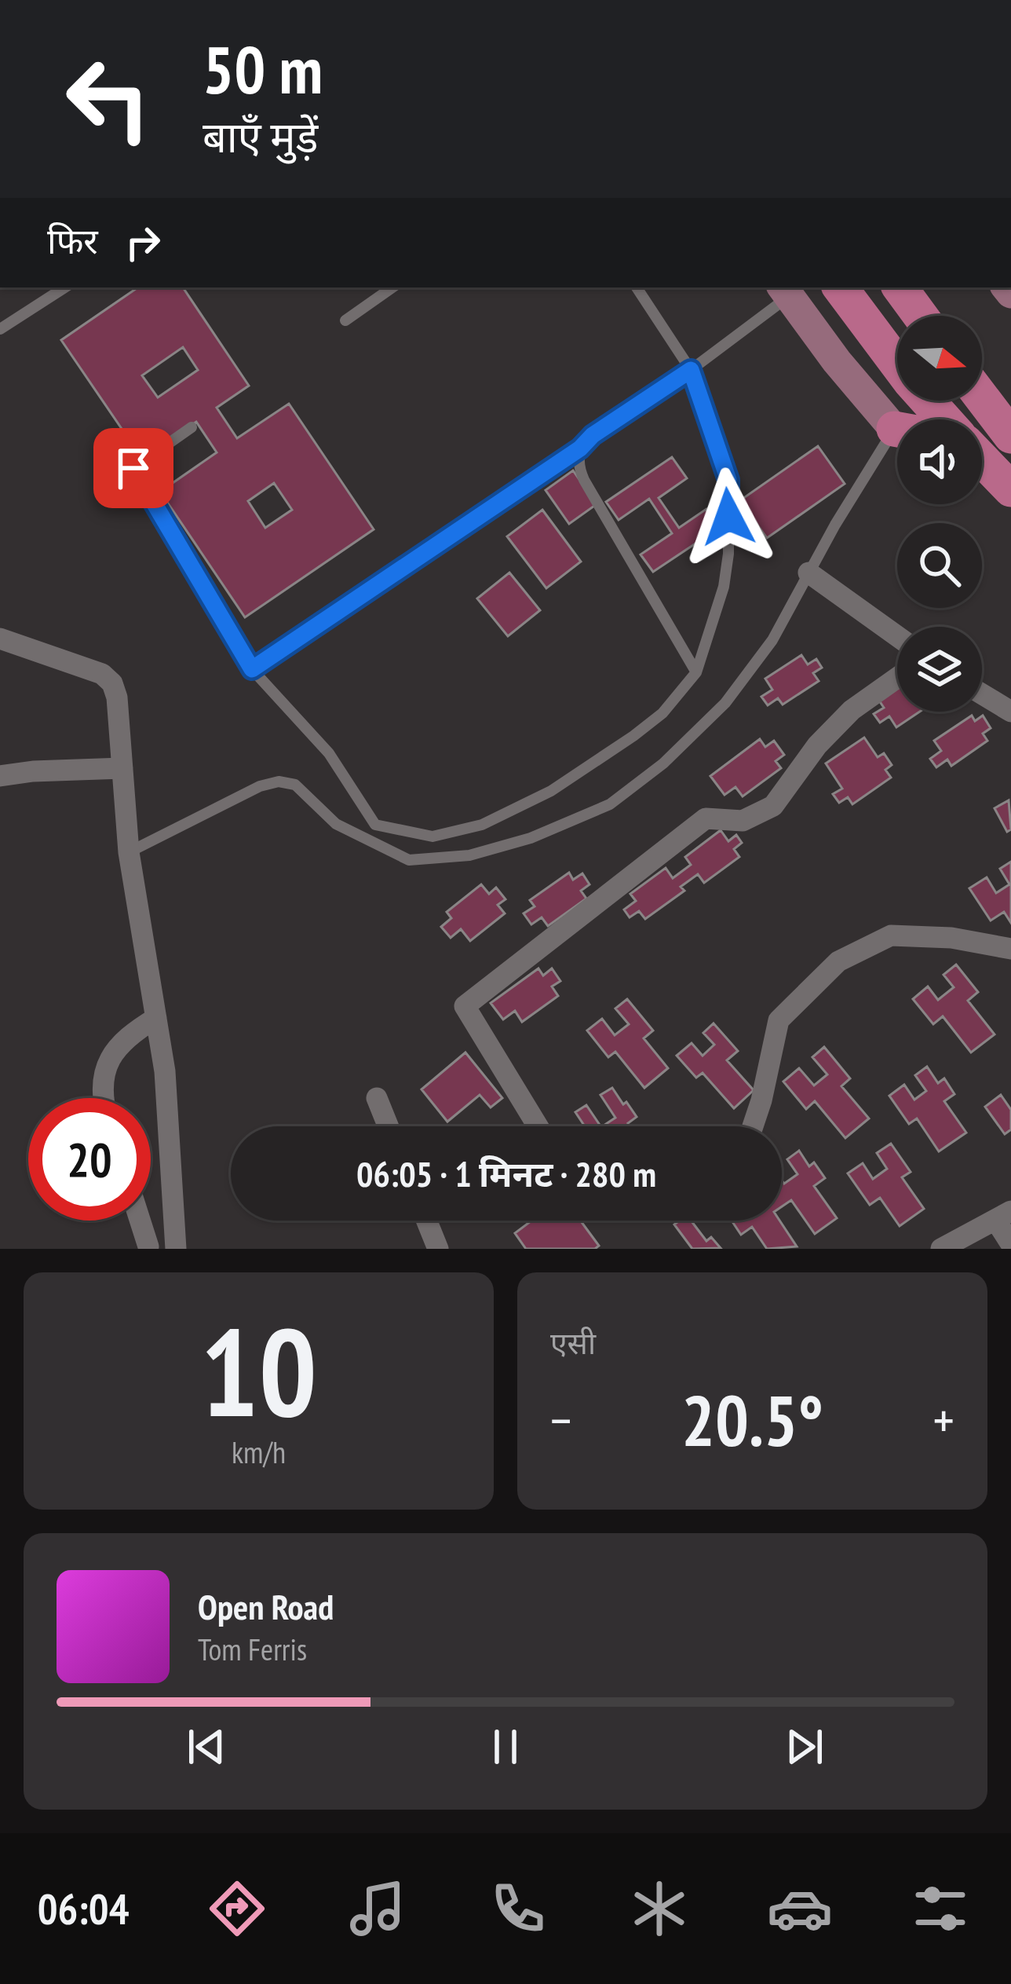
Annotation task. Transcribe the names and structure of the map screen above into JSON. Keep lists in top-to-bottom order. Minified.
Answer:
{"north":"right","page":{"turn":["50 m","बाएँ मुड़ें"],"then":"फिर","limit":"20","trip":"06:05 · 1 मिनट · 280 m","tile":[["10","km/h"],"एसी"],"heat":["−","20.5°","+"],"song":["Open Road","Tom Ferris"],"tabs":"06:04"}}
